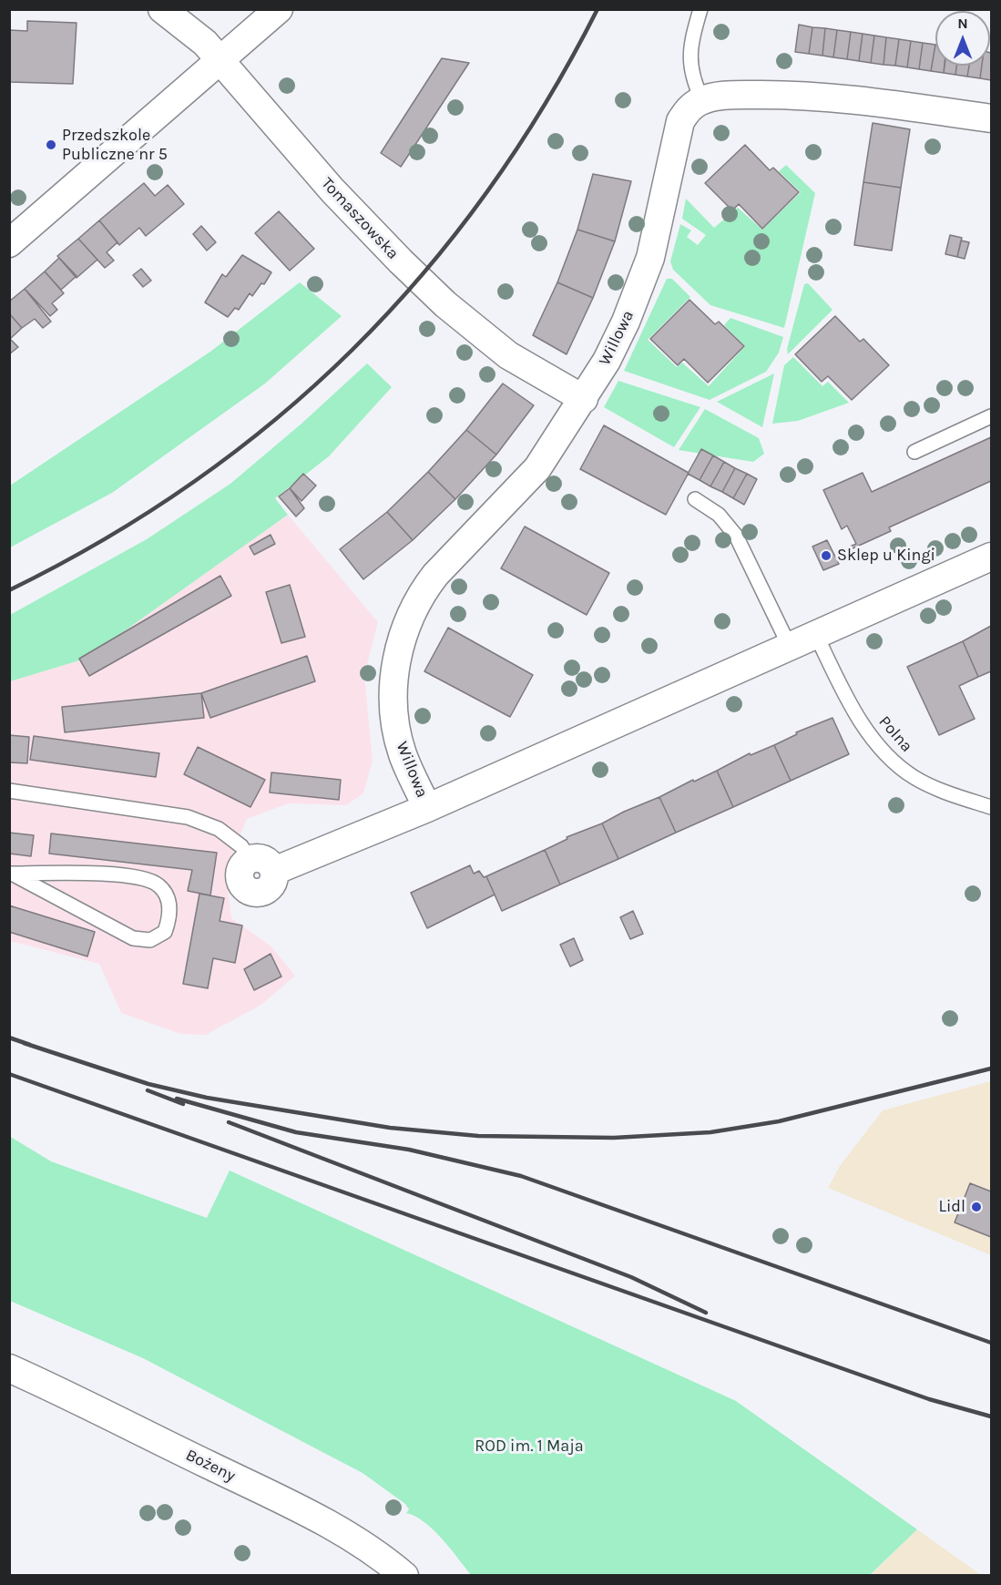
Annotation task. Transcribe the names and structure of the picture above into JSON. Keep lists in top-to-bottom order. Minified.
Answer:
{"streets":{"street":["Tomaszowska","Willowa","Bożeny"],"lane":["Polna"]},"crossings":[["Tomaszowska","Willowa"]],"parks":["ROD im. 1 Maja"],"places":["Przedszkole Publiczne nr 5","Sklep u Kingi","Lidl"],"north":"top"}
